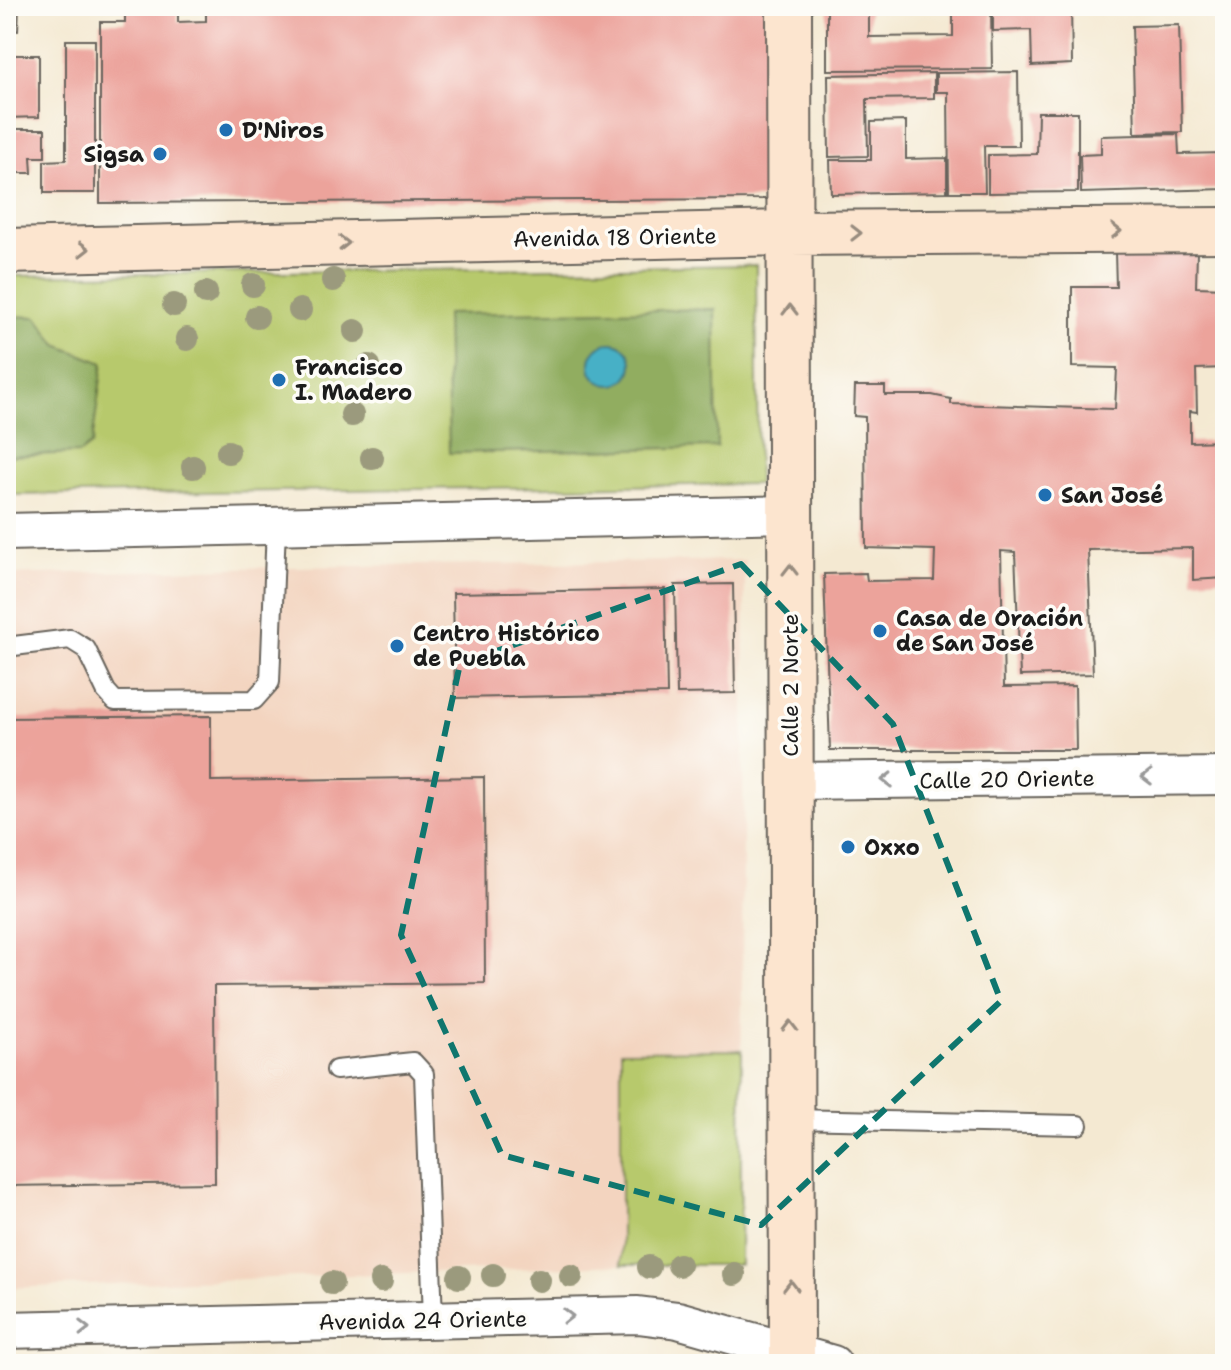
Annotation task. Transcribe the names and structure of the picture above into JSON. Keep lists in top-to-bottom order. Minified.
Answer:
{"streets":{"street":["Avenida 18 Oriente","Calle 2 Norte","Calle 20 Oriente","Avenida 24 Oriente"]},"crossings":[["Avenida 18 Oriente","Calle 2 Norte"],["Calle 2 Norte","Calle 20 Oriente"],["Calle 2 Norte","Avenida 24 Oriente"]],"one_way":["Calle 2 Norte","Calle 20 Oriente","Avenida 24 Oriente"],"places":["D'Niros","Sigsa","Francisco I. Madero","San José","Casa de Oración de San José","Centro Histórico de Puebla","Oxxo"]}
